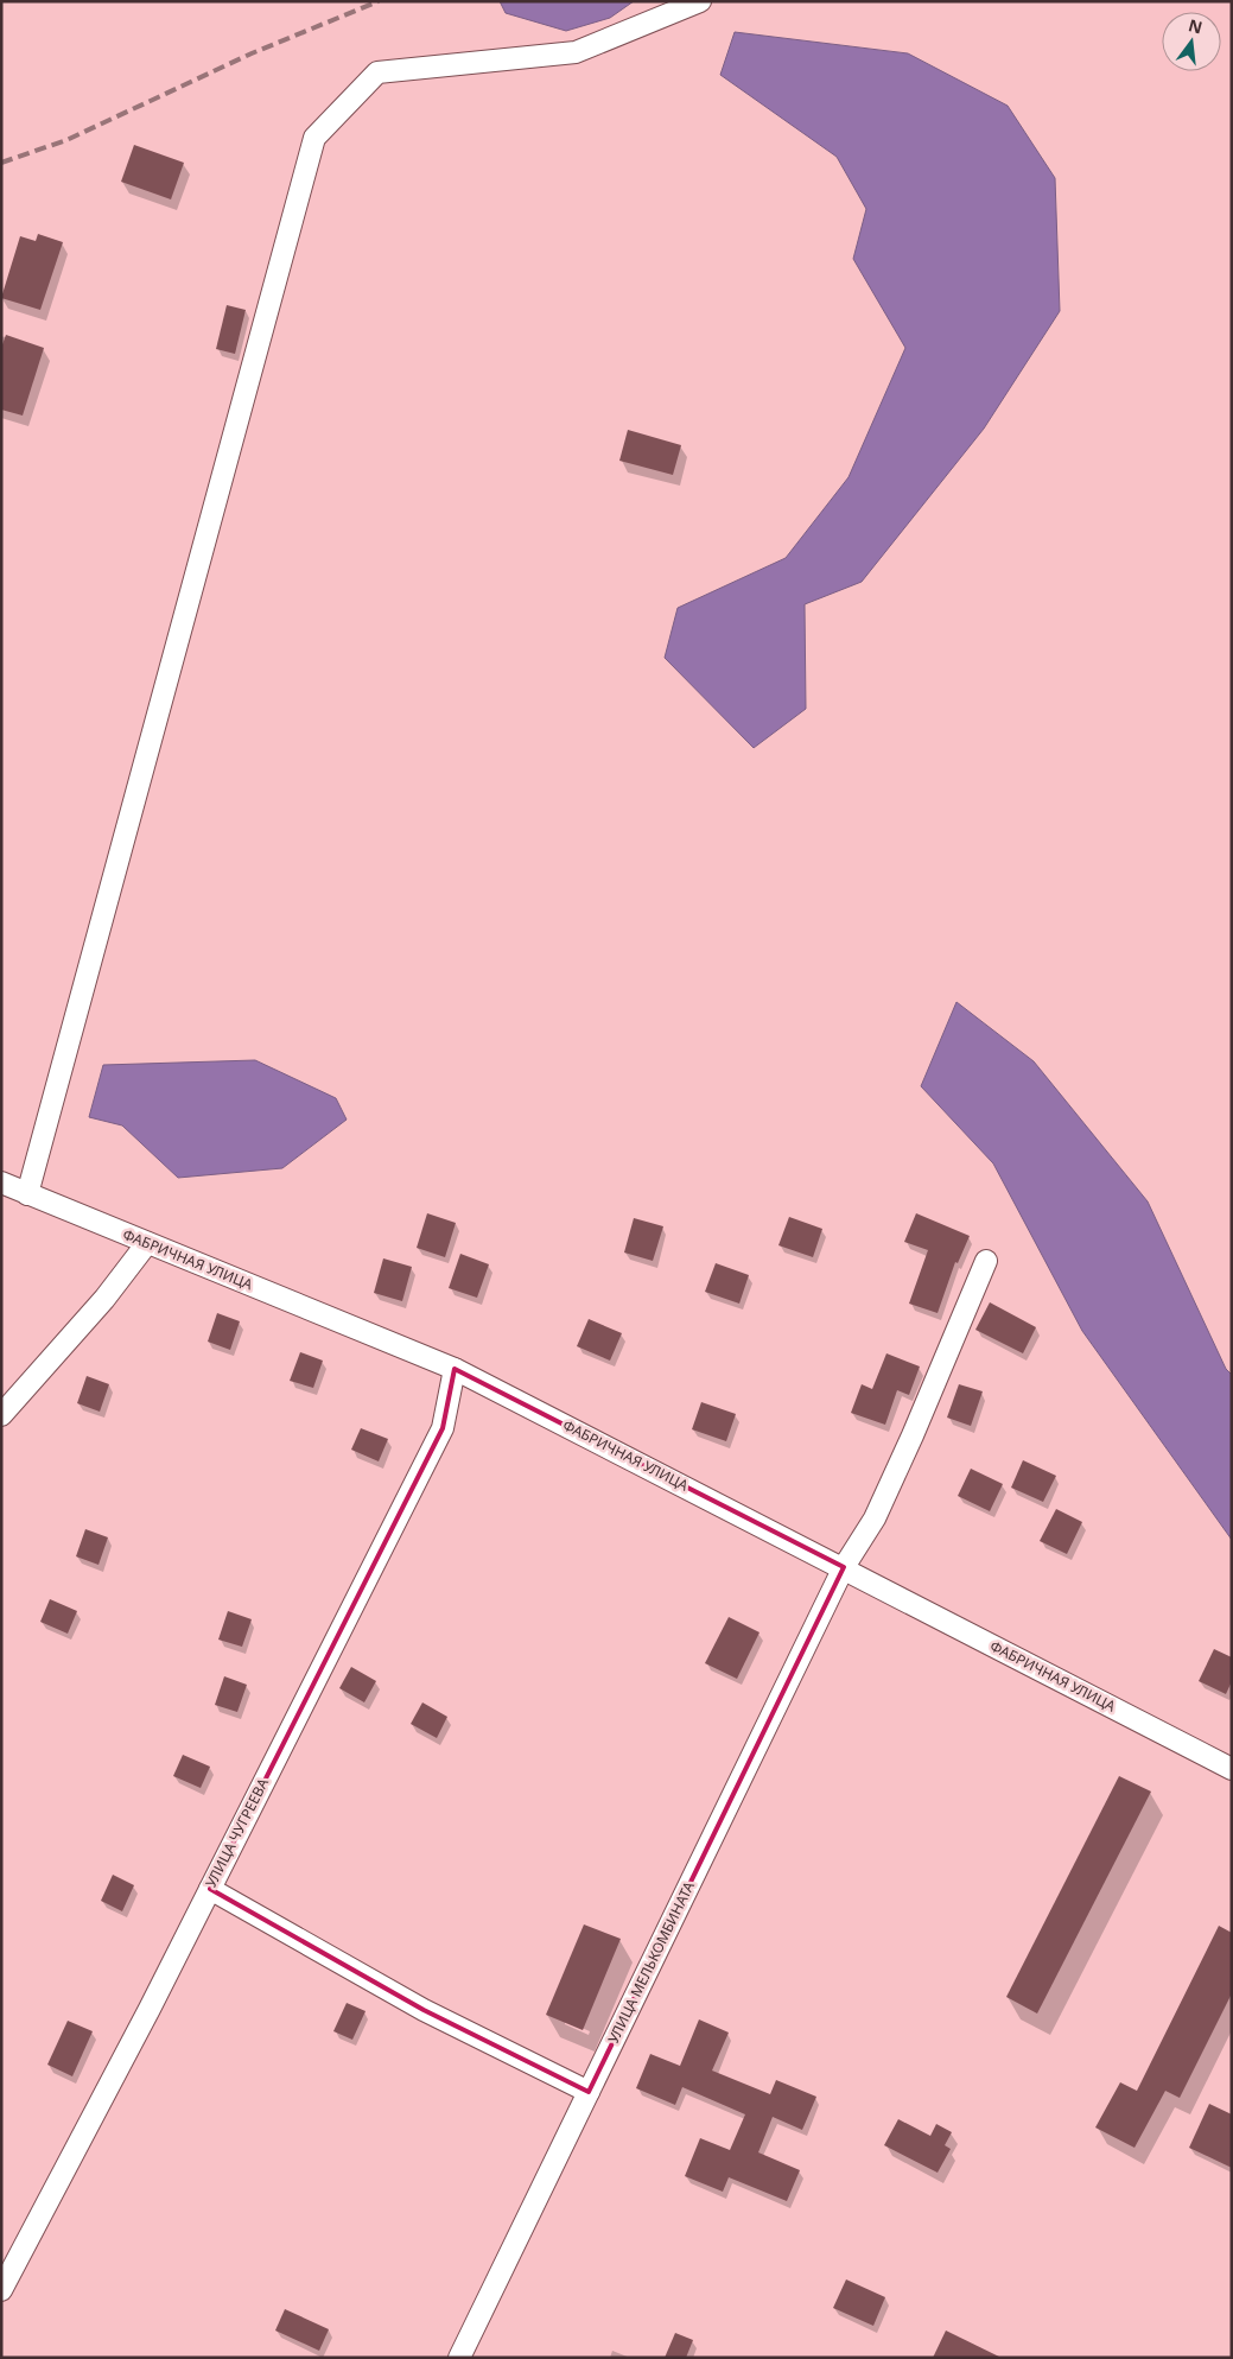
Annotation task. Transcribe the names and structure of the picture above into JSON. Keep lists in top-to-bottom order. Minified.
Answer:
{"streets":{"street":["ФАБРИЧНАЯ УЛИЦА","УЛИЦА ЧУГРЕЕВА","УЛИЦА МЕЛЬКОМБИНАТА"]},"crossings":[["ФАБРИЧНАЯ УЛИЦА","УЛИЦА ЧУГРЕЕВА"],["ФАБРИЧНАЯ УЛИЦА","УЛИЦА МЕЛЬКОМБИНАТА"]],"north":"top"}
